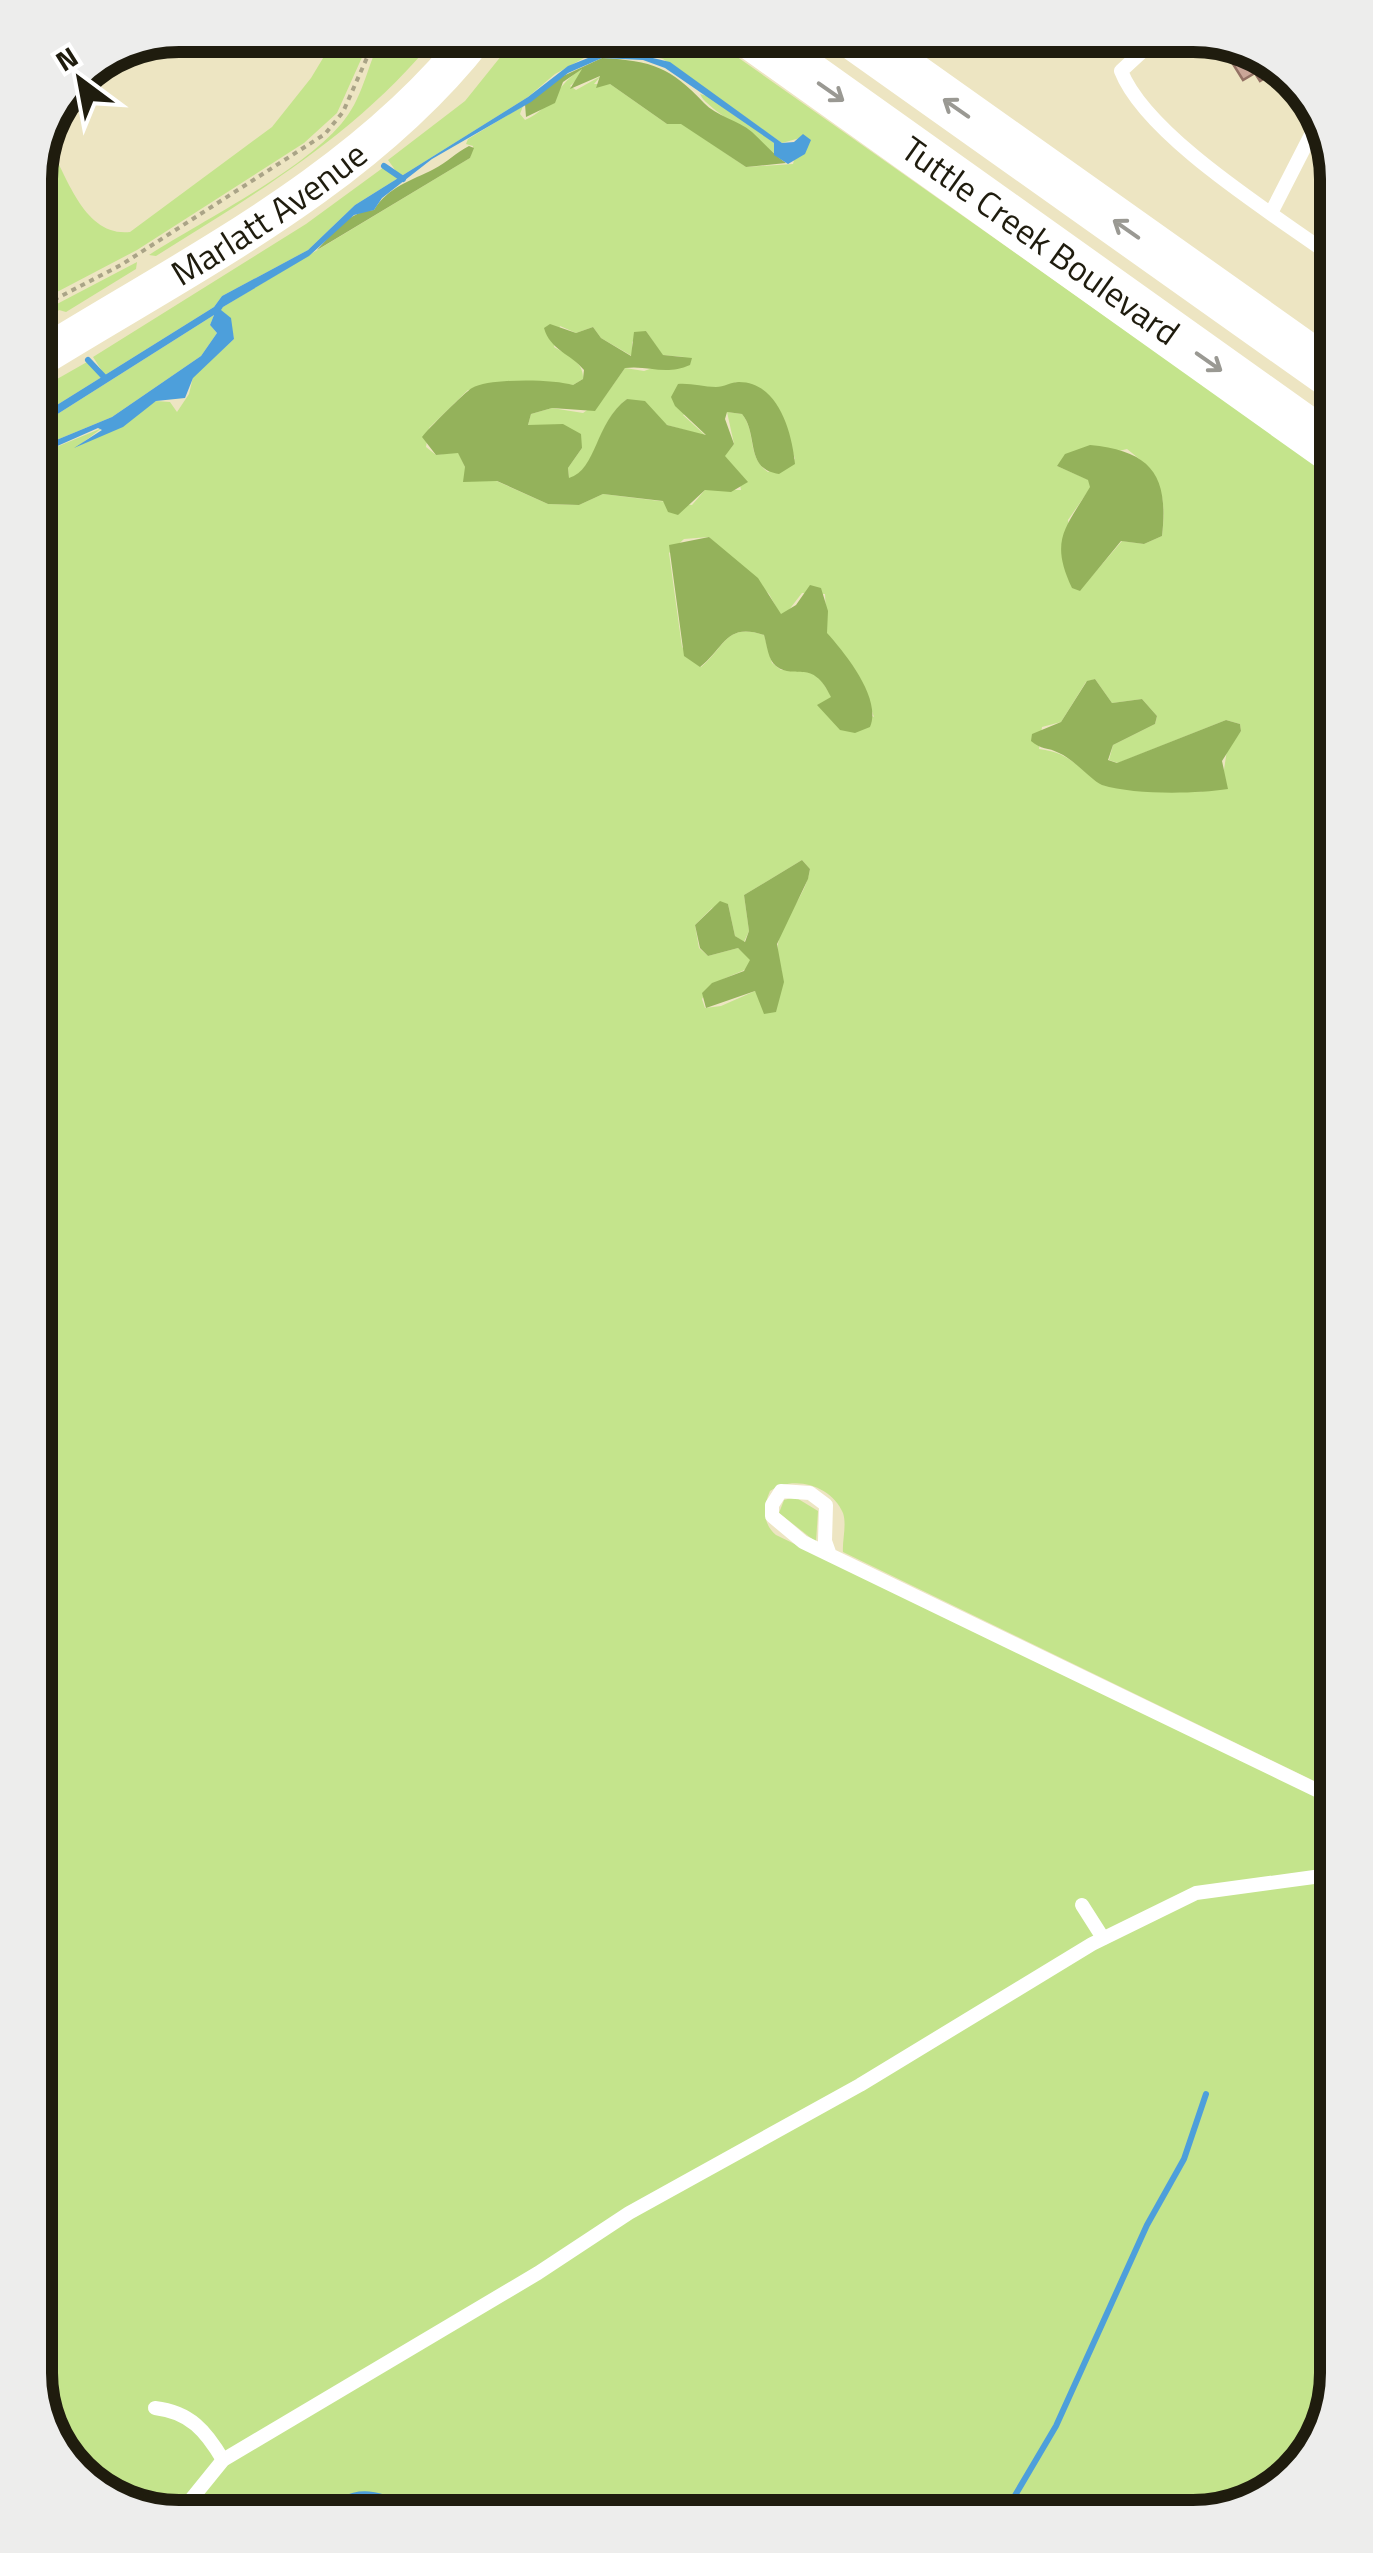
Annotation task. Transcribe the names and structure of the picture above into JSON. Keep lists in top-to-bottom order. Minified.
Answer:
{"streets":{"highway":["Tuttle Creek Boulevard"],"main road":["Marlatt Avenue"]},"north":"top left"}
